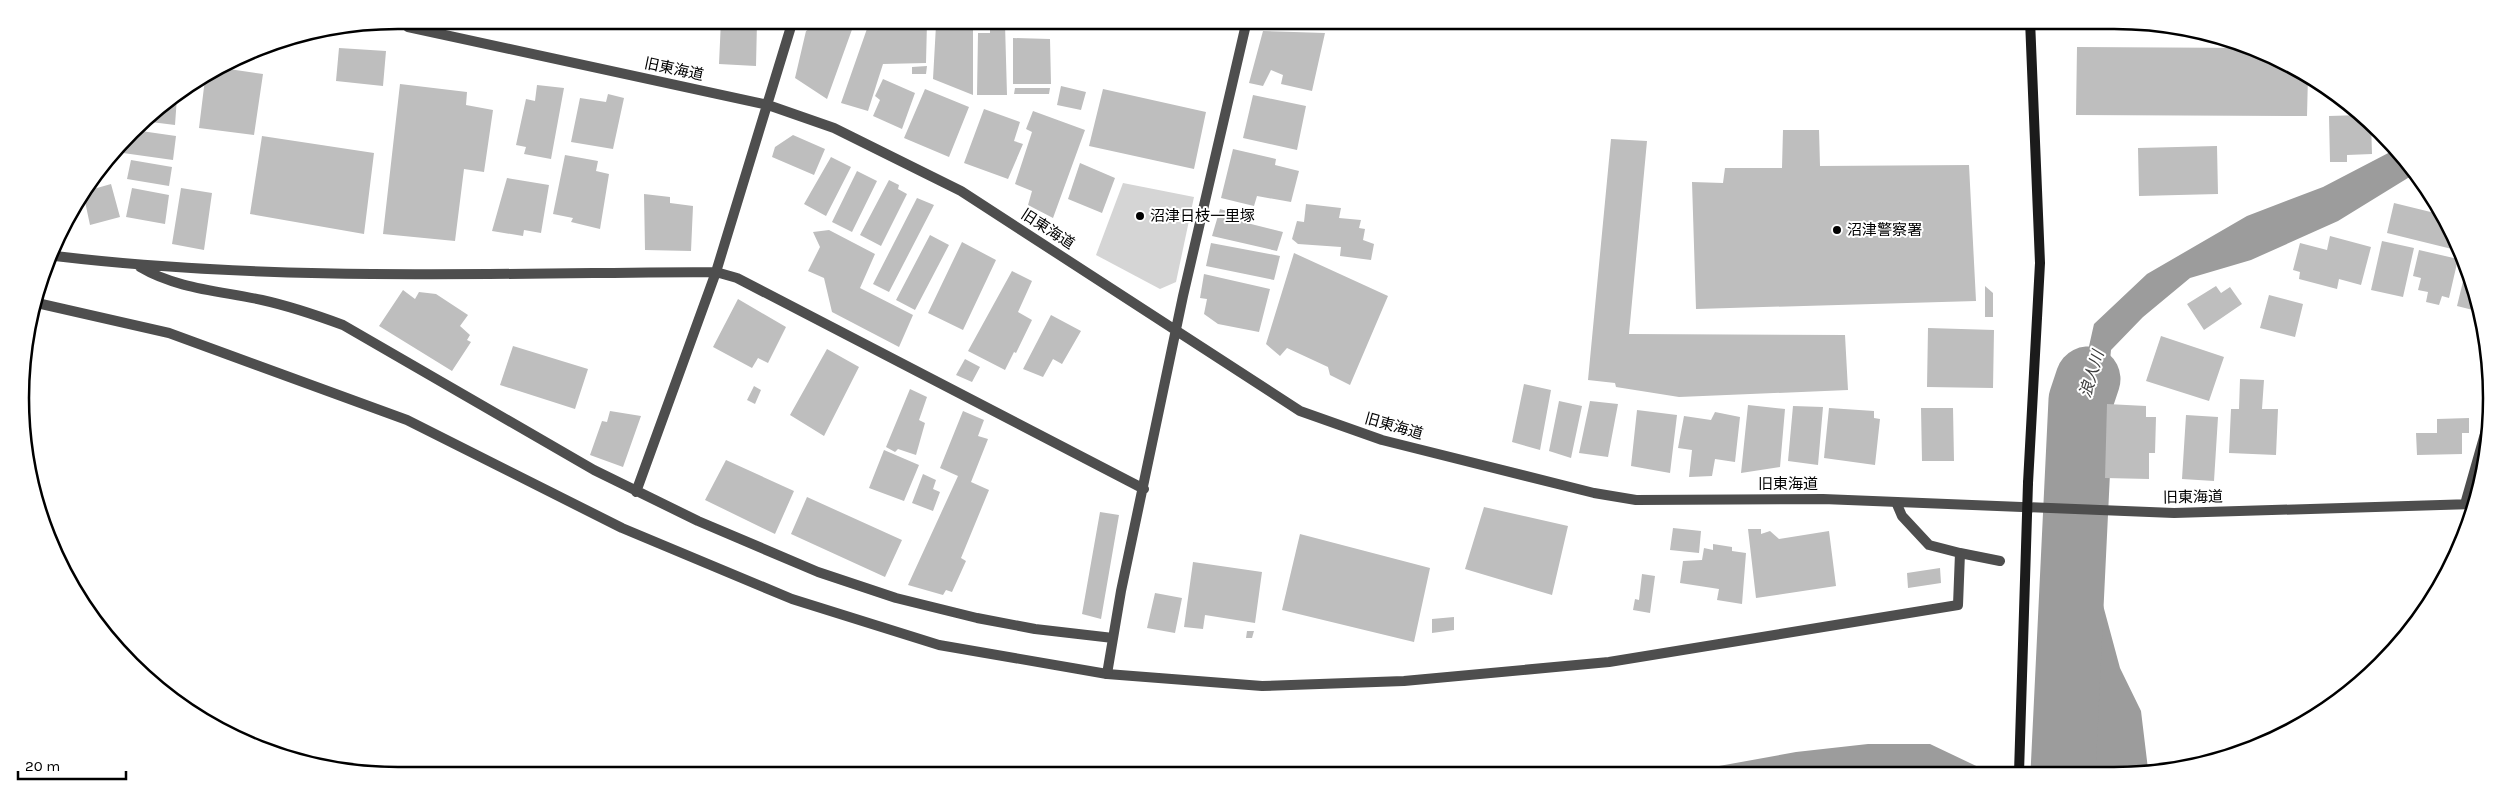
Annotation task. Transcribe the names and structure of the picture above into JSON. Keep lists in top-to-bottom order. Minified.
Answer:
{"streets":{"street":["旧東海道"]},"water":["浪人川"],"places":["沼津日枝一里塚","沼津警察署"],"scale_bar":"20 m"}
